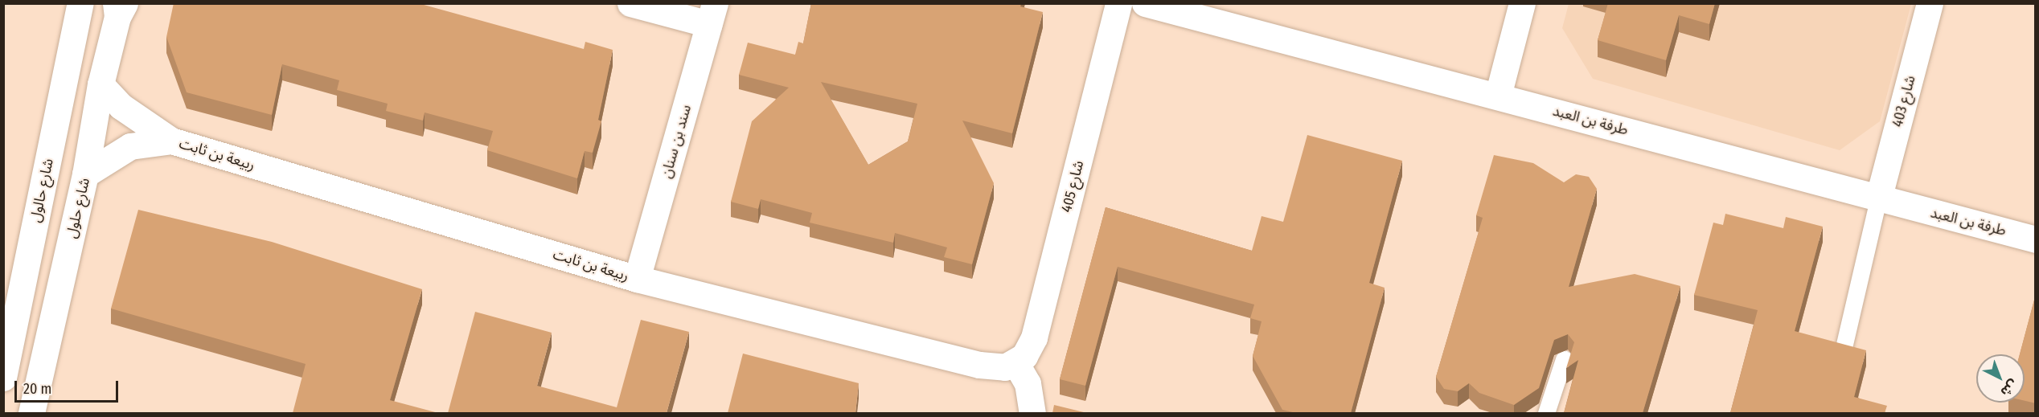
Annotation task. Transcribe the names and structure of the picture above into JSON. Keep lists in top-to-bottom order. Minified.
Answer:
{"streets":{"street":["شارع 403","طرفة بن العبد","سند بن سنان","ربيعة بن ثابت","شارع 405","شارع حالول","شارع حلول"]},"crossings":[["شارع 403","طرفة بن العبد"],["سند بن سنان","ربيعة بن ثابت"],["ربيعة بن ثابت","شارع 405"],["ربيعة بن ثابت","شارع حلول"]],"scale_bar":"20 m","north":"bottom right"}
